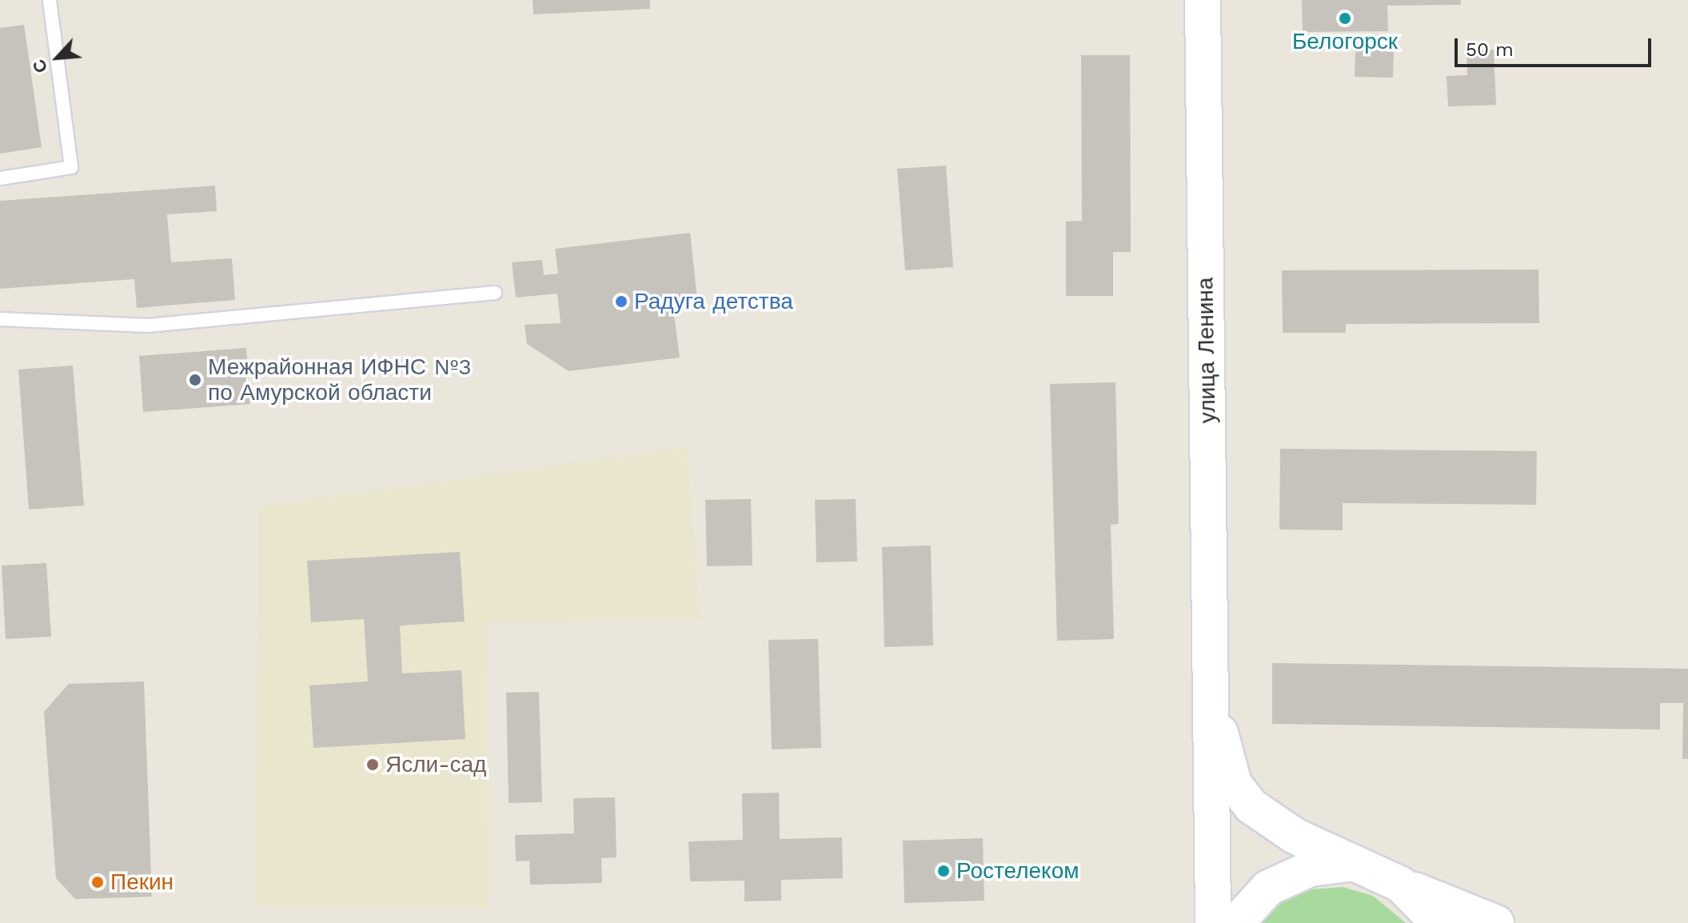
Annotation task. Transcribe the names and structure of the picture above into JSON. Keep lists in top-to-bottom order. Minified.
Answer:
{"streets":{"street":["улица Ленина"]},"places":["Белогорск","Радуга детства","Межрайонная ИФНС №3 по Амурской области","Ясли-сад","Ростелеком","Пекин"],"scale_bar":"50 m","north":"bottom left"}
